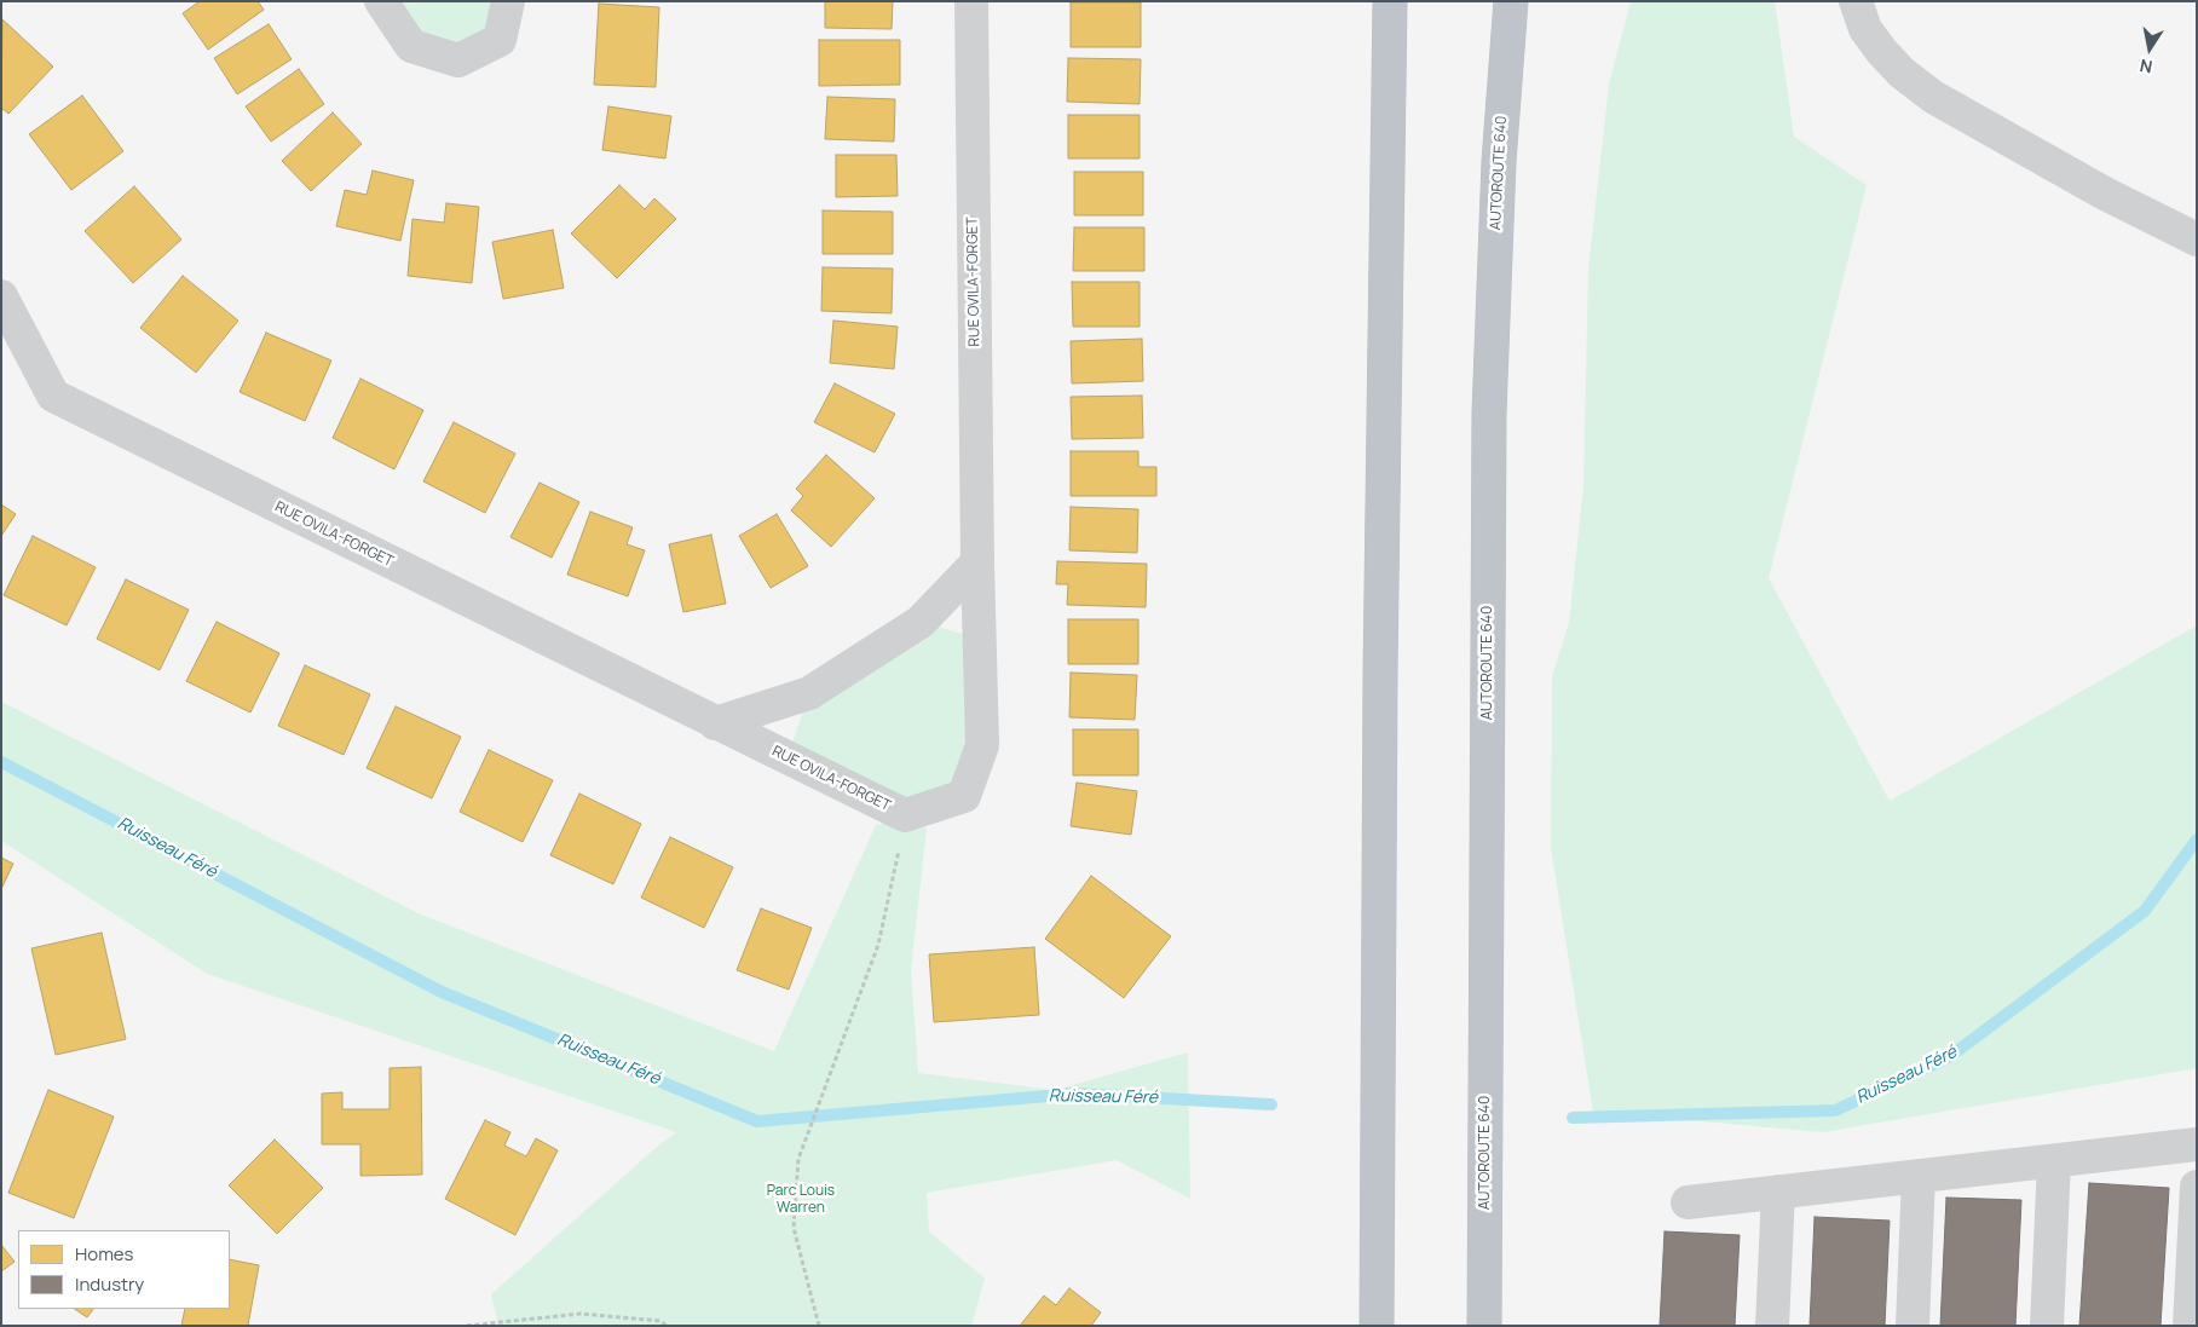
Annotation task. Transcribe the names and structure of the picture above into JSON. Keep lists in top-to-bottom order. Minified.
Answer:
{"streets":{"highway":["AUTOROUTE 640"],"street":["RUE OVILA-FORGET"]},"water":["Ruisseau Féré"],"parks":["Parc Louis Warren"],"legend":["Homes","Industry"],"north":"bottom"}
